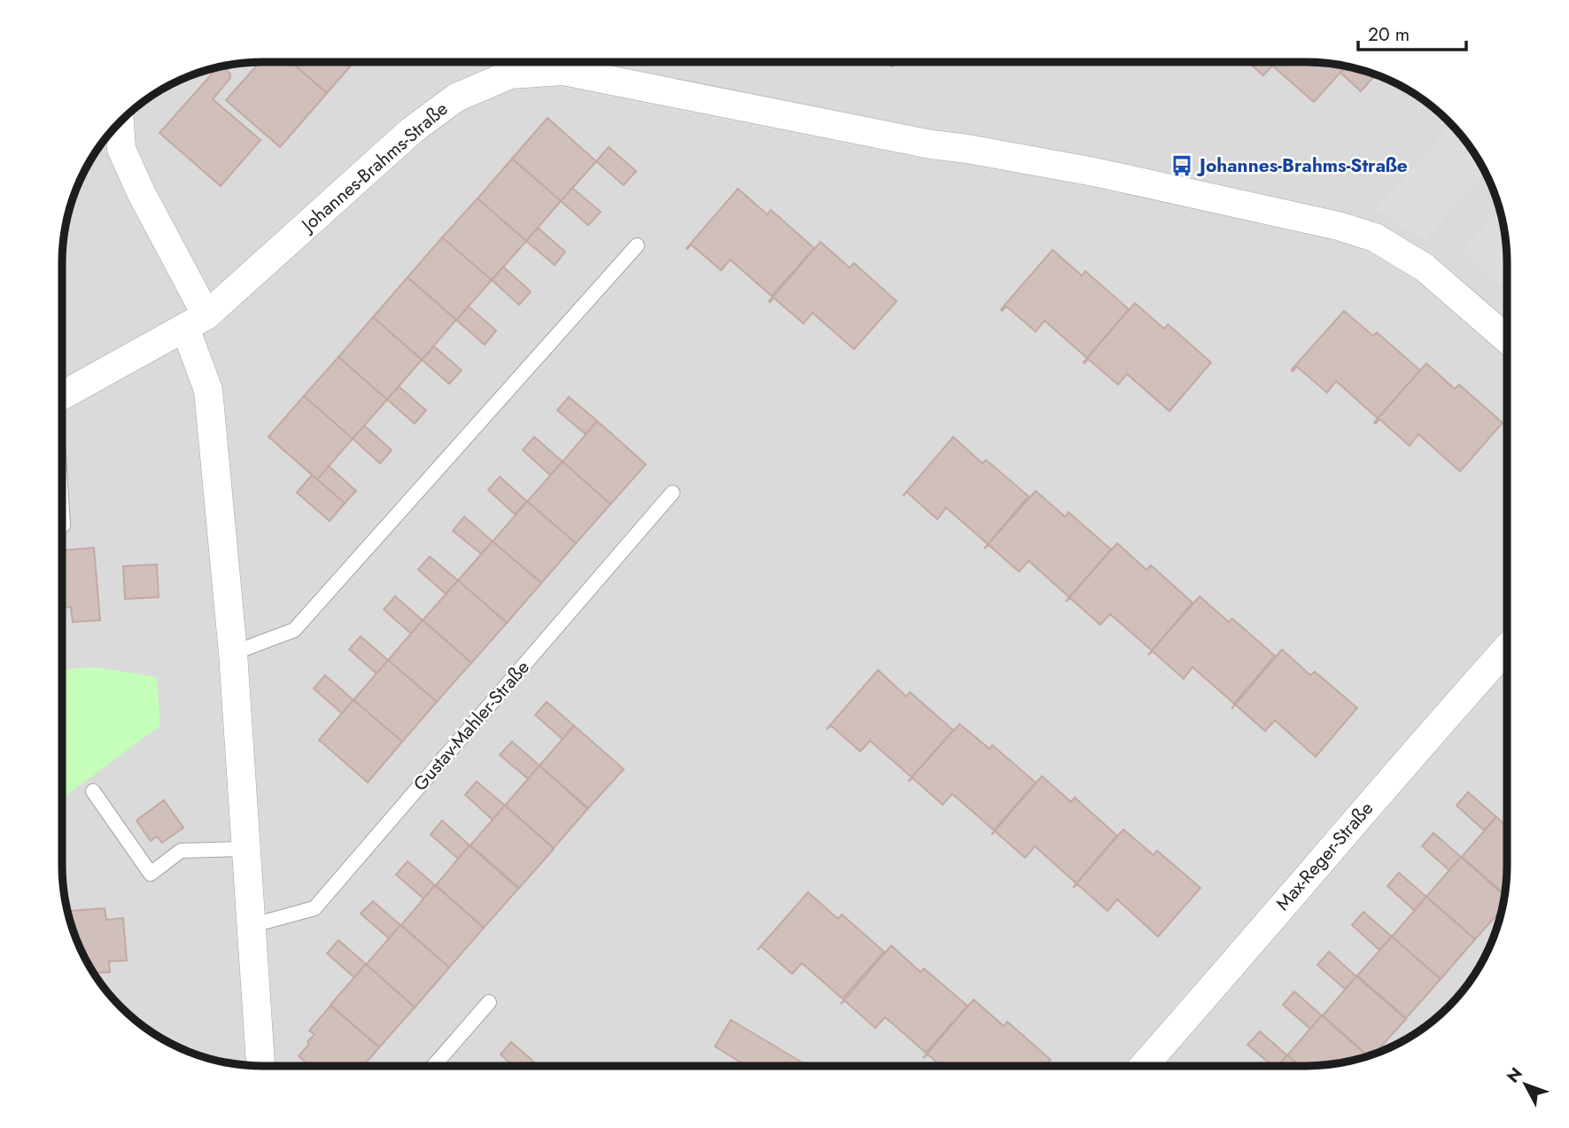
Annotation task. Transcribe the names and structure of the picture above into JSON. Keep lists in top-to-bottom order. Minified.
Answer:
{"streets":{"street":["Johannes-Brahms-Straße","Max-Reger-Straße"],"lane":["Gustav-Mahler-Straße"]},"places":{"bus stop":["Johannes-Brahms-Straße"]},"scale_bar":"20 m","north":"top left"}
